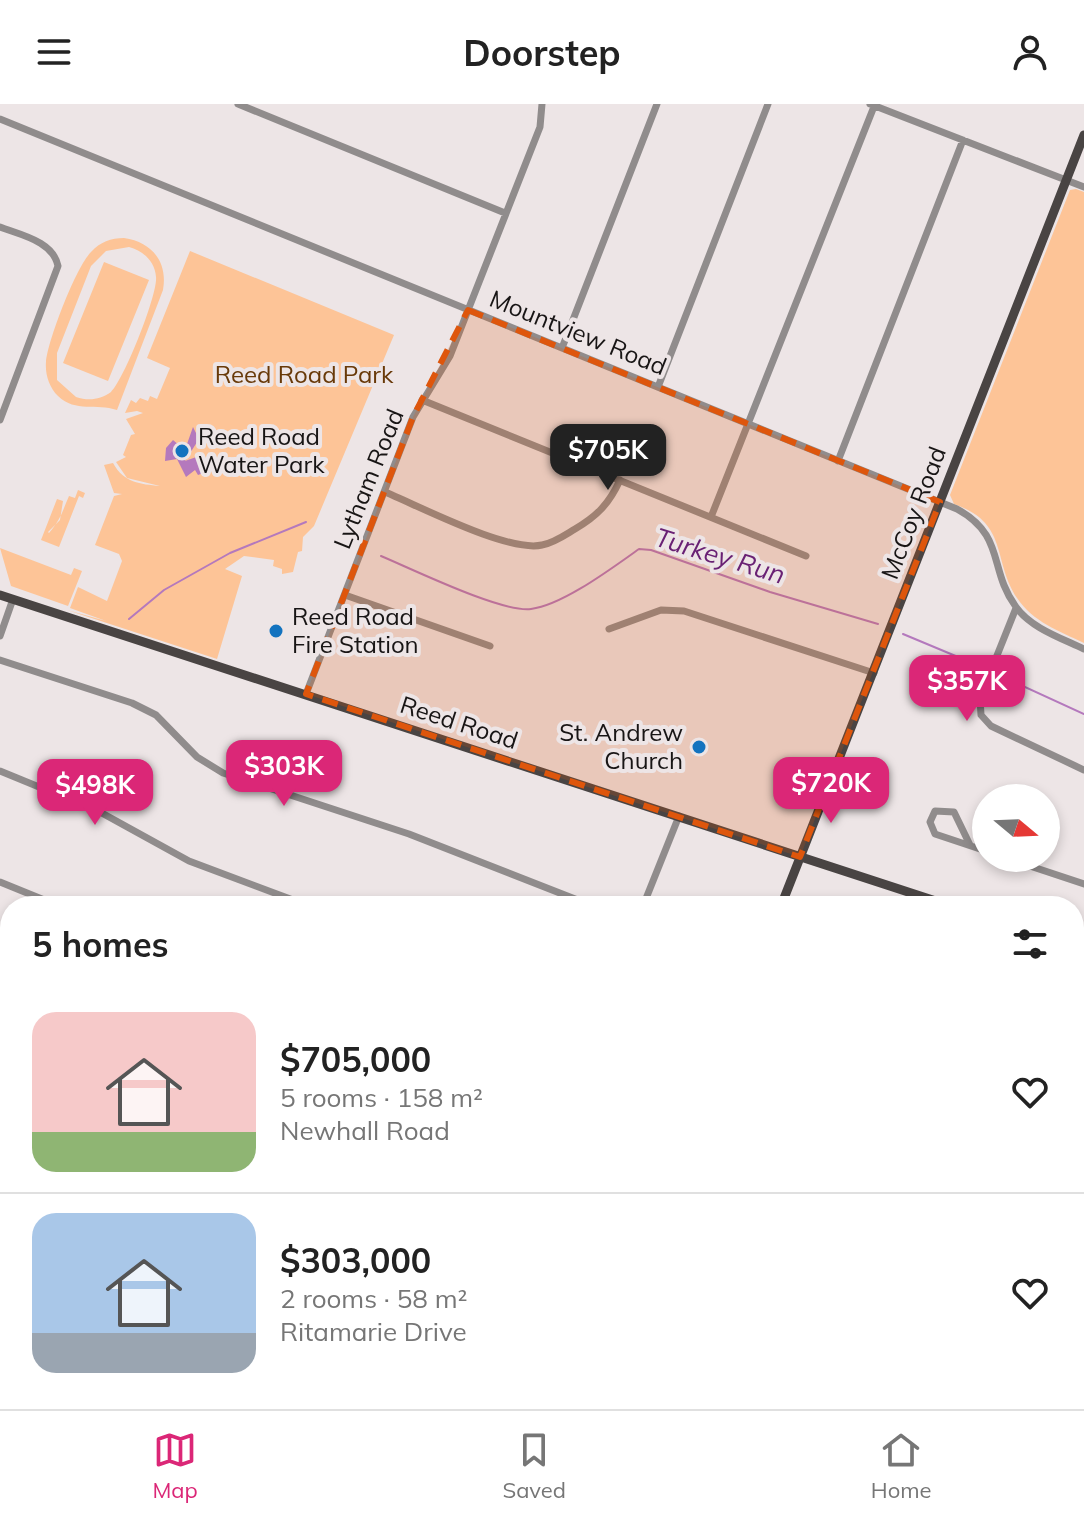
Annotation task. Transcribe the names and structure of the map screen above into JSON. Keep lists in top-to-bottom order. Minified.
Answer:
{"streets":{"main road":["McCoy Road","Reed Road"],"street":["Mountview Road","Lytham Road"]},"crossings":[["Mountview Road","Lytham Road"],["Mountview Road","McCoy Road"],["Lytham Road","Reed Road"],["McCoy Road","Reed Road"]],"water":["Turkey Run"],"parks":["Reed Road Park"],"places":["Reed Road Water Park","Reed Road Fire Station","St. Andrew Church"],"north":"right","page":{"header":"Doorstep","price":["$705K","$357K","$303K","$720K","$498K"],"heading":"5 homes","list":[{"name":"$705,000","note":"5 rooms · 158 m² · Newhall Road"},{"name":"$303,000","note":"2 rooms · 58 m² · Ritamarie Drive"}],"tabs":["Map","Saved","Home"]}}
